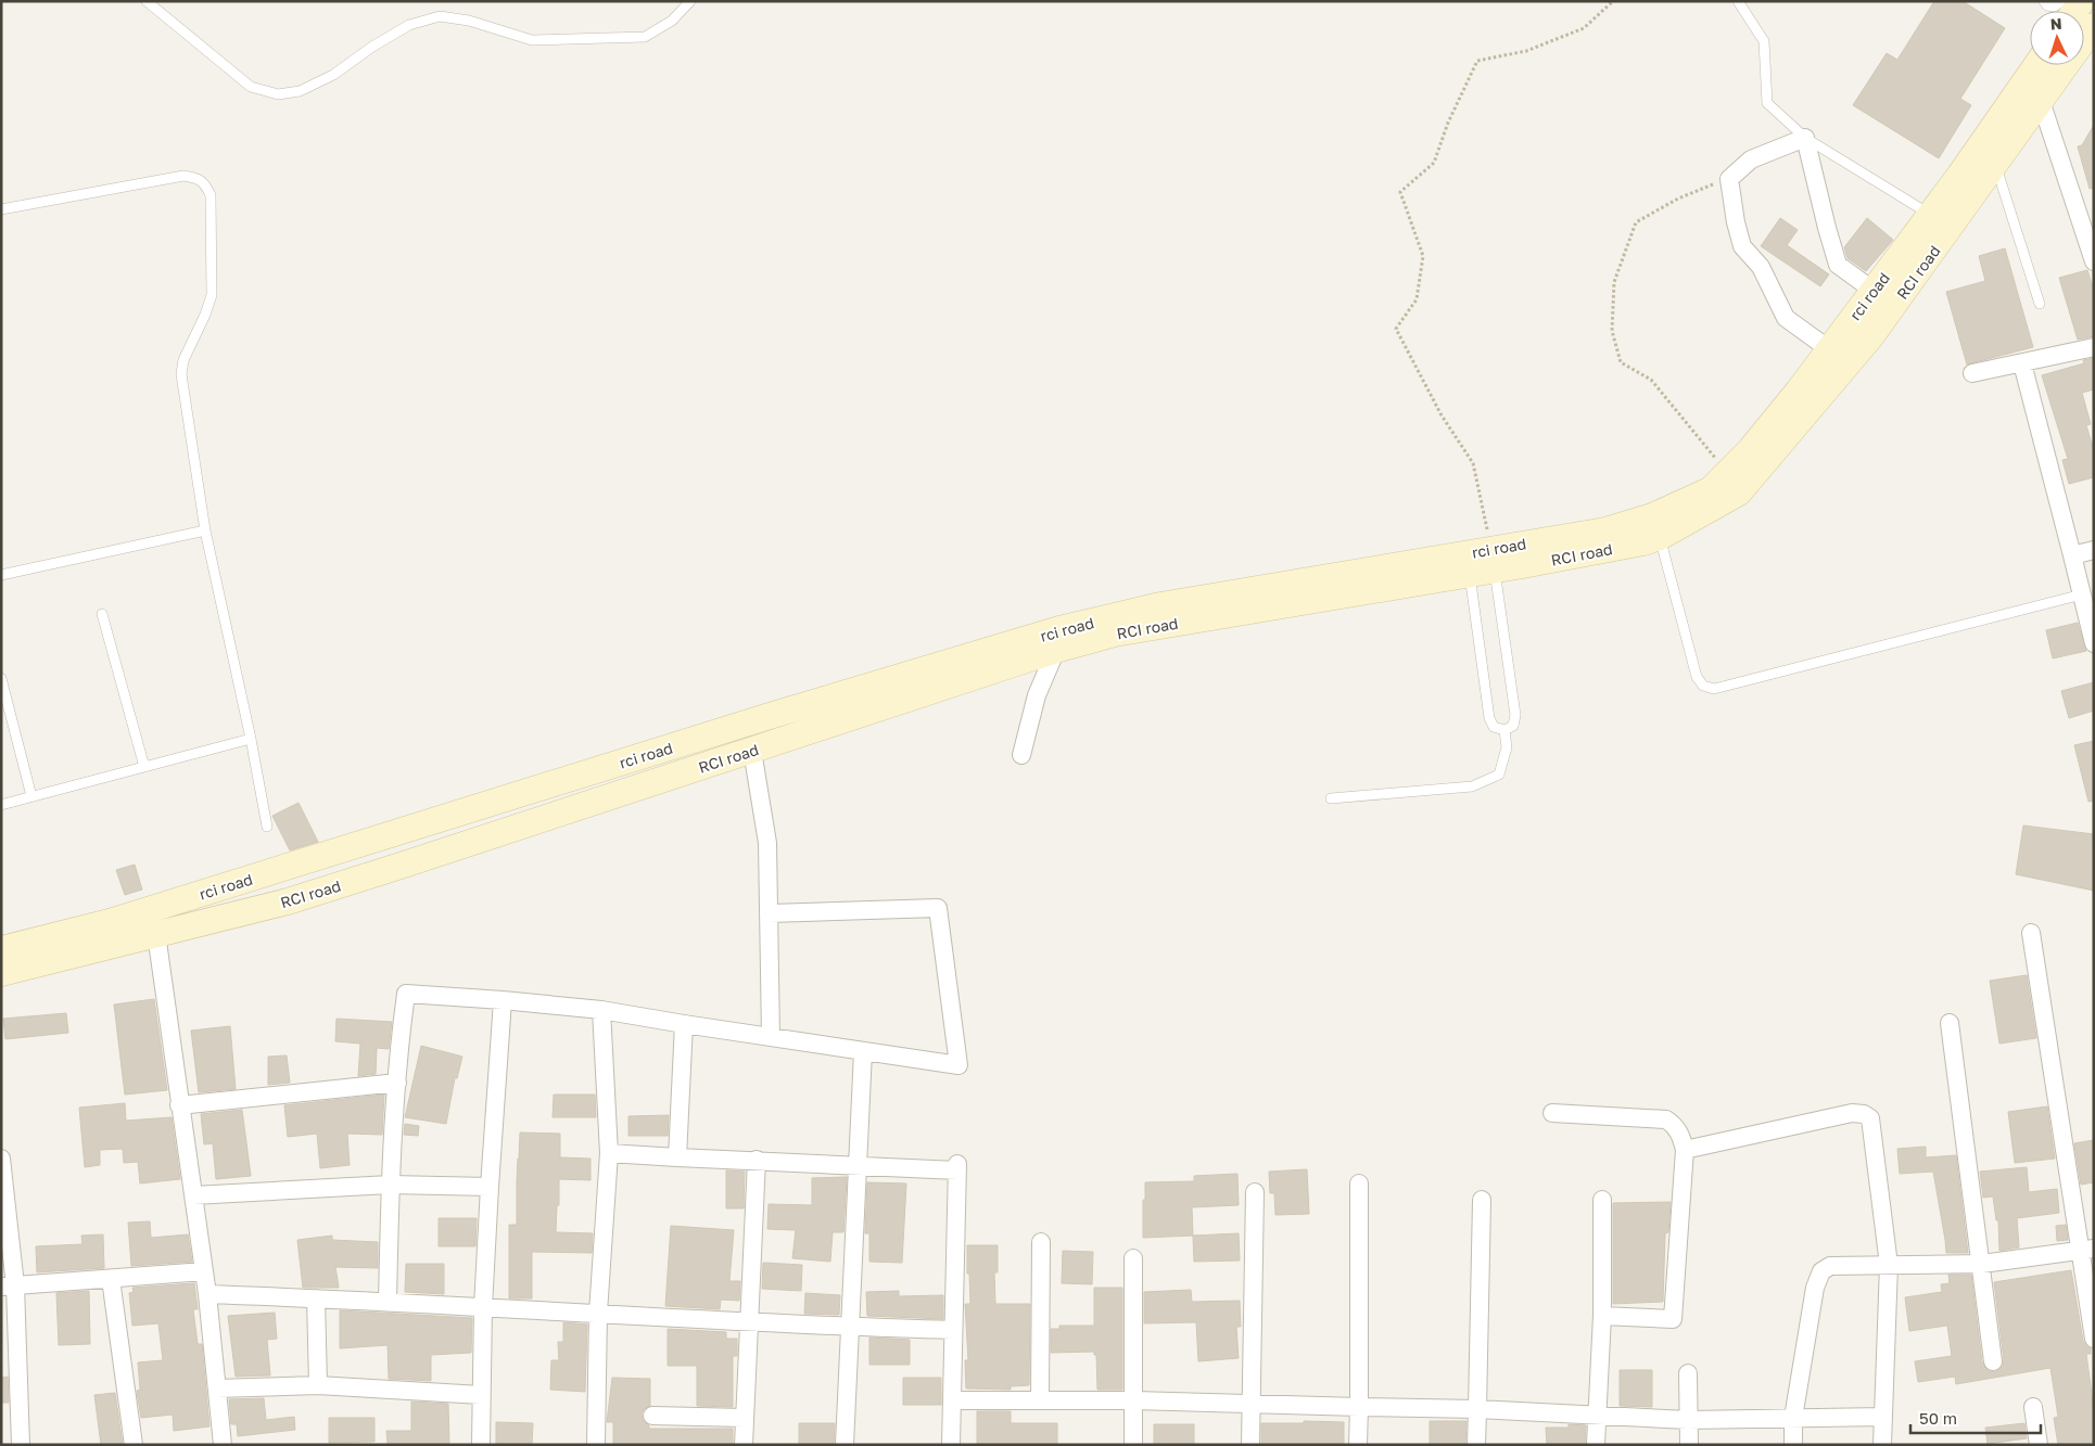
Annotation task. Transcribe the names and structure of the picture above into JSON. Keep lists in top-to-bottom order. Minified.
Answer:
{"streets":{"main road":["RCI road","rci road"]},"crossings":[["RCI road","rci road"]],"scale_bar":"50 m","north":"top"}
